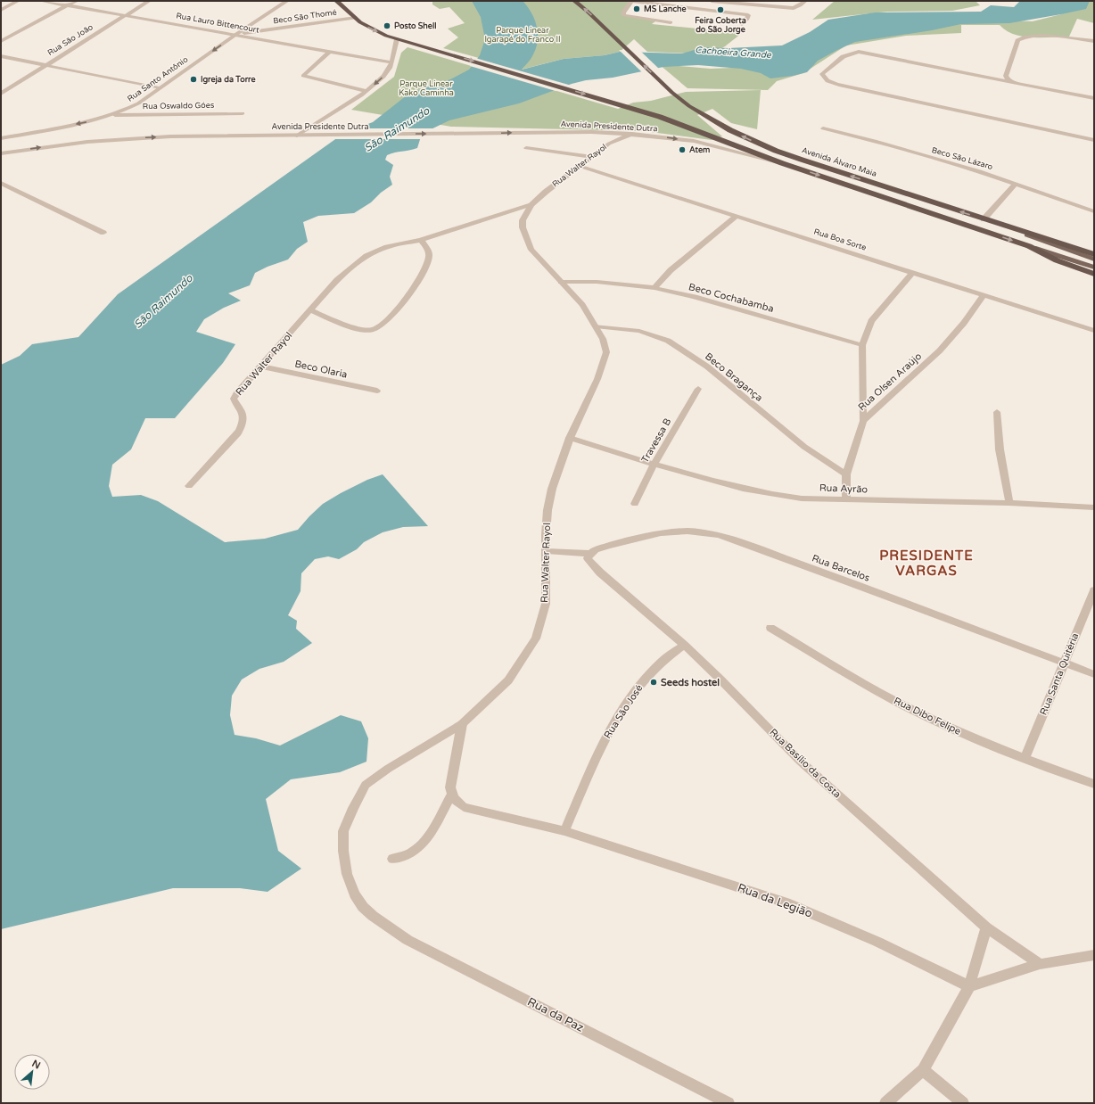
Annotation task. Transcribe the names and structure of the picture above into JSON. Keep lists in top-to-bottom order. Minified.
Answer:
{"streets":{"highway":["Avenida Álvaro Maia"],"street":["Beco São Thomé","Rua Lauro Bittencourt","Rua São João","Rua Santo Antônio","Rua Oswaldo Góes","Avenida Presidente Dutra","Beco São Lázaro","Rua Walter Rayol","Rua Boa Sorte","Beco Cochabamba","Beco Olaria","Beco Bragança","Rua Olsen Araújo","Travessa B","Rua Ayrão","Rua Barcelos","Rua Santa Quitéria","Rua São José","Rua Dibo Felipe","Rua Basílio da Costa","Rua da Legião","Rua da Paz"]},"crossings":[["Beco São Thomé","Rua Lauro Bittencourt"],["Beco São Thomé","Rua Santo Antônio"],["Beco São Thomé","Avenida Álvaro Maia"],["Rua Lauro Bittencourt","Rua São João"],["Rua Lauro Bittencourt","Rua Santo Antônio"],["Rua Santo Antônio","Rua Oswaldo Góes"],["Avenida Presidente Dutra","Avenida Álvaro Maia"],["Avenida Presidente Dutra","Rua Walter Rayol"],["Rua Walter Rayol","Rua Boa Sorte"],["Rua Walter Rayol","Beco Cochabamba"],["Rua Walter Rayol","Beco Olaria"],["Rua Walter Rayol","Beco Bragança"],["Rua Walter Rayol","Rua Ayrão"],["Rua Walter Rayol","Rua Barcelos"],["Rua Walter Rayol","Rua da Paz"],["Rua Boa Sorte","Rua Olsen Araújo"],["Beco Bragança","Rua Olsen Araújo"],["Rua Olsen Araújo","Rua Ayrão"],["Travessa B","Rua Ayrão"],["Rua Barcelos","Rua Santa Quitéria"],["Rua Barcelos","Rua Basílio da Costa"],["Rua Santa Quitéria","Rua Dibo Felipe"],["Rua São José","Rua Basílio da Costa"],["Rua São José","Rua da Legião"]],"one_way":["Rua Santo Antônio","Avenida Presidente Dutra"],"districts":["PRESIDENTE VARGAS"],"water":["Cachoeira Grande","São Raimundo"],"parks":["Parque Linear Igarapé do Franco II","Parque Linear Kako Caminha"],"places":["MS Lanche","Feira Coberta do São Jorge","Posto Shell","Igreja da Torre","Atem","Seeds hostel"],"north":"top right"}
